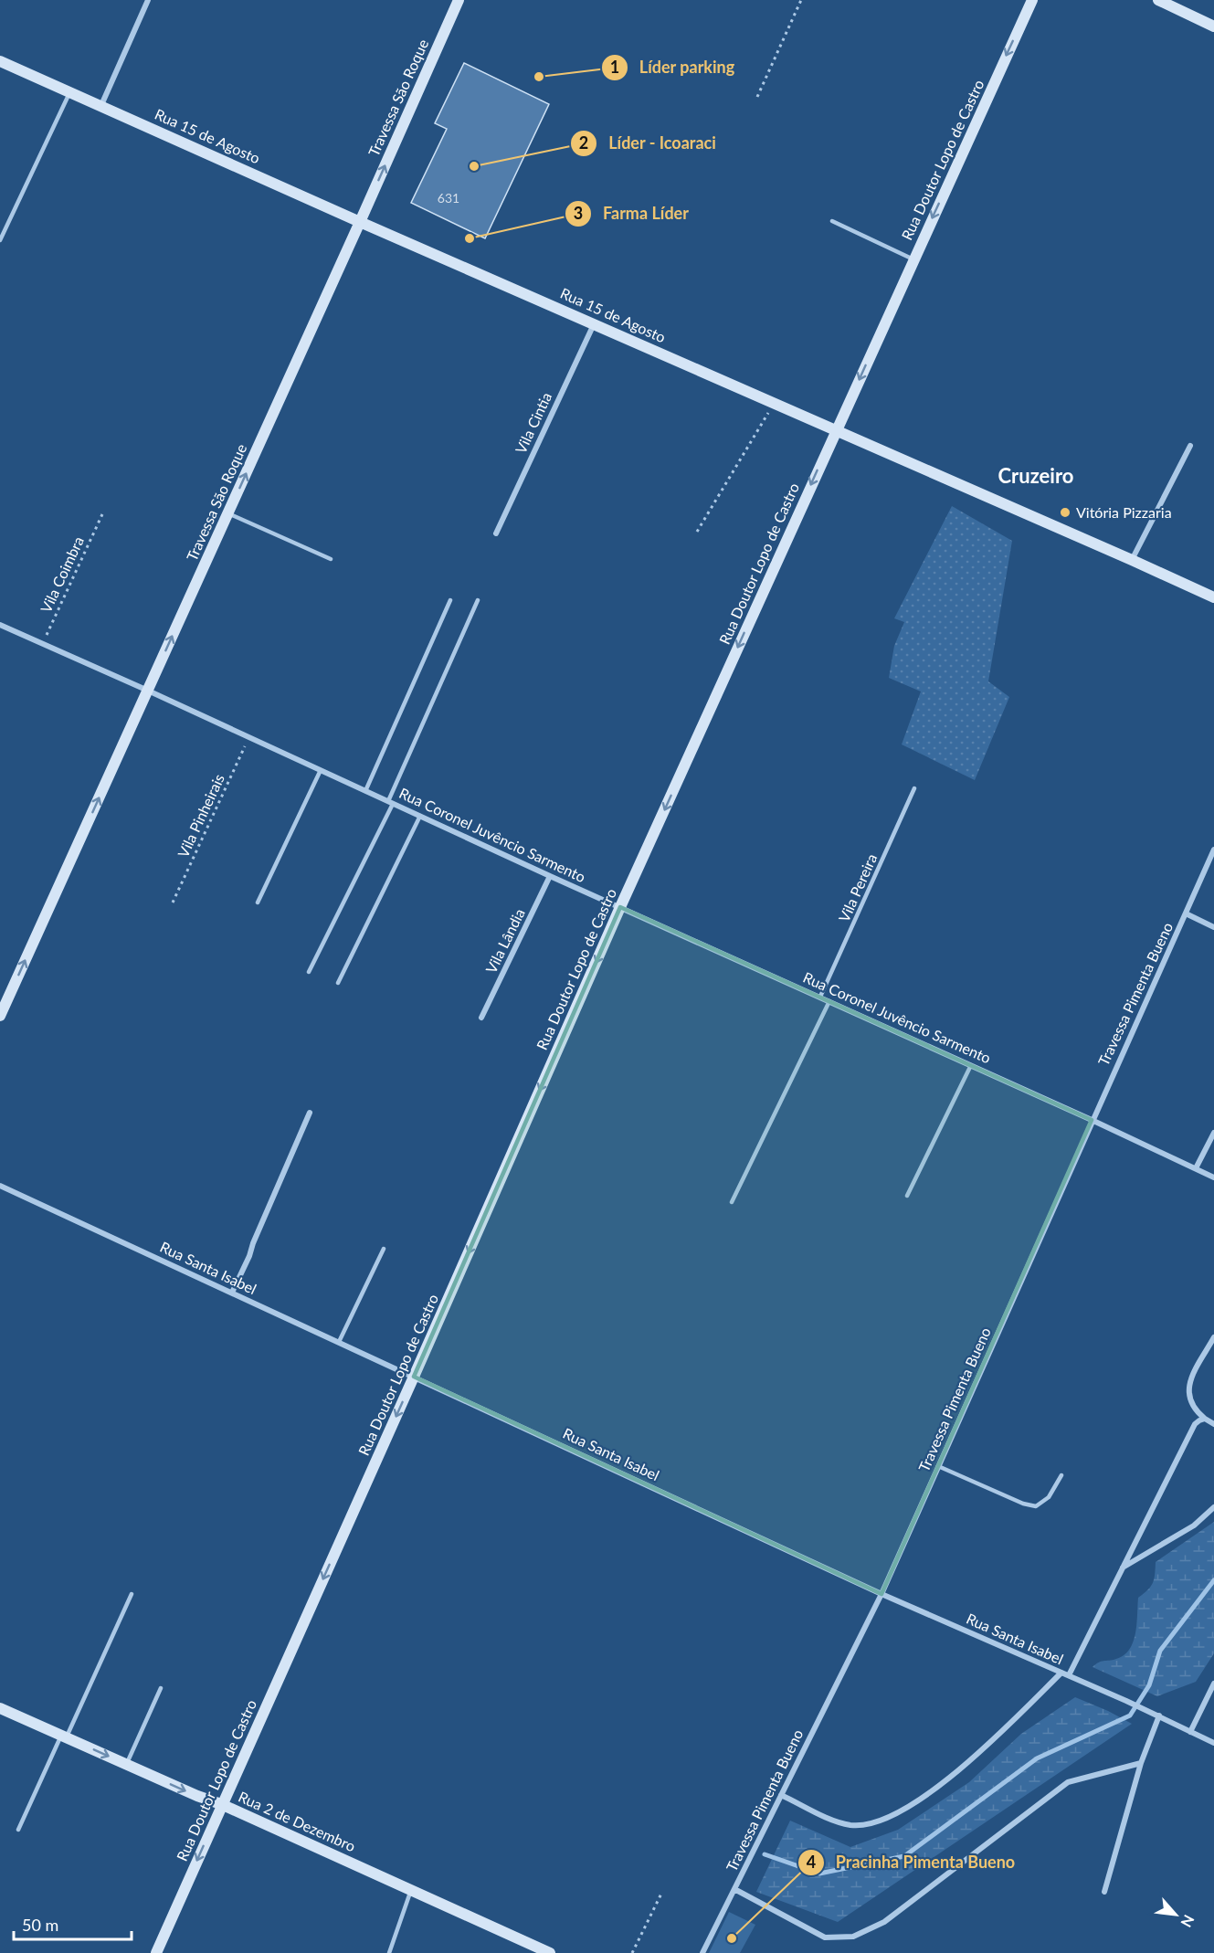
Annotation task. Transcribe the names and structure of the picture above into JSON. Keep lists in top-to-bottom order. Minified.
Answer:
{"streets":{"main road":["Travessa São Roque","Rua 15 de Agosto","Rua Doutor Lopo de Castro","Rua 2 de Dezembro"],"street":["Vila Cintia","Rua Coronel Juvêncio Sarmento","Vila Lândia","Travessa Pimenta Bueno","Rua Santa Isabel"],"lane":["Vila Pereira"],"path":["Vila Coimbra","Vila Pinheirais"]},"crossings":[["Travessa São Roque","Rua 15 de Agosto"],["Travessa São Roque","Rua Coronel Juvêncio Sarmento"],["Rua 15 de Agosto","Rua Doutor Lopo de Castro"],["Rua 15 de Agosto","Vila Cintia"],["Rua Doutor Lopo de Castro","Rua Coronel Juvêncio Sarmento"],["Rua Doutor Lopo de Castro","Rua Santa Isabel"],["Rua Doutor Lopo de Castro","Rua 2 de Dezembro"],["Vila Coimbra","Rua Coronel Juvêncio Sarmento"],["Vila Pinheirais","Rua Coronel Juvêncio Sarmento"],["Rua Coronel Juvêncio Sarmento","Vila Pereira"],["Rua Coronel Juvêncio Sarmento","Vila Lândia"],["Rua Coronel Juvêncio Sarmento","Travessa Pimenta Bueno"],["Travessa Pimenta Bueno","Rua Santa Isabel"]],"one_way":["Travessa São Roque","Rua Doutor Lopo de Castro"],"districts":["Cruzeiro"],"places":["Líder parking","Líder - Icoaraci","Farma Líder","Vitória Pizzaria","Pracinha Pimenta Bueno"],"house_numbers":["631"],"scale_bar":"50 m","north":"bottom right"}
